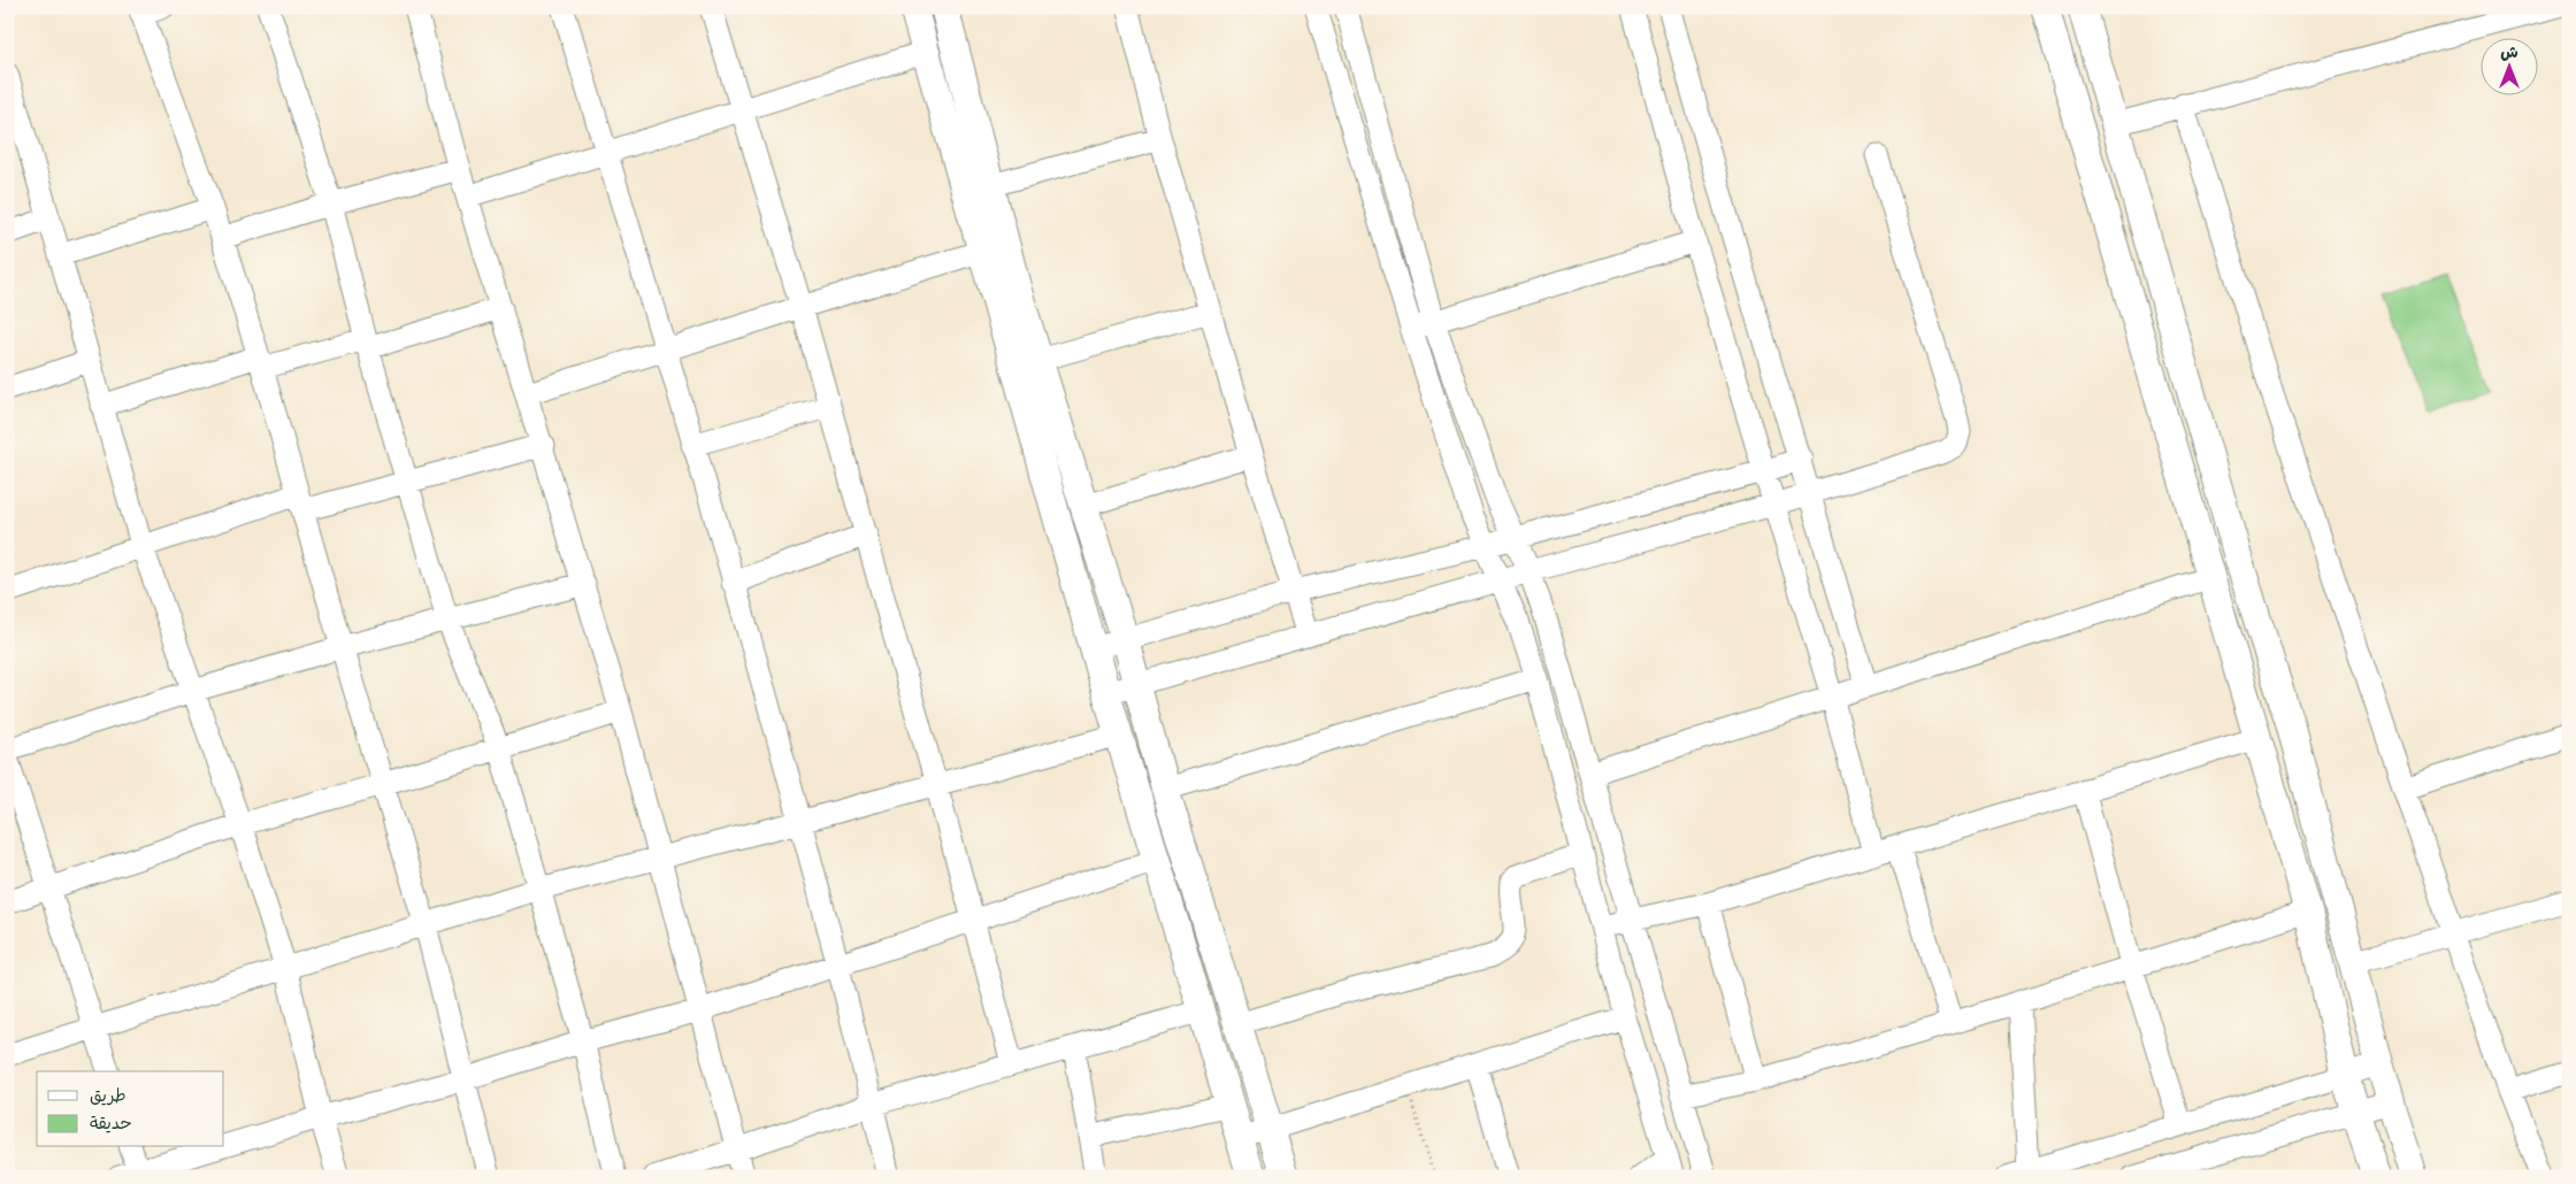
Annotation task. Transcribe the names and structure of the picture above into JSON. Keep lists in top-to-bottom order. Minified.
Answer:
{"legend":["طريق","حديقة"],"north":"top"}
